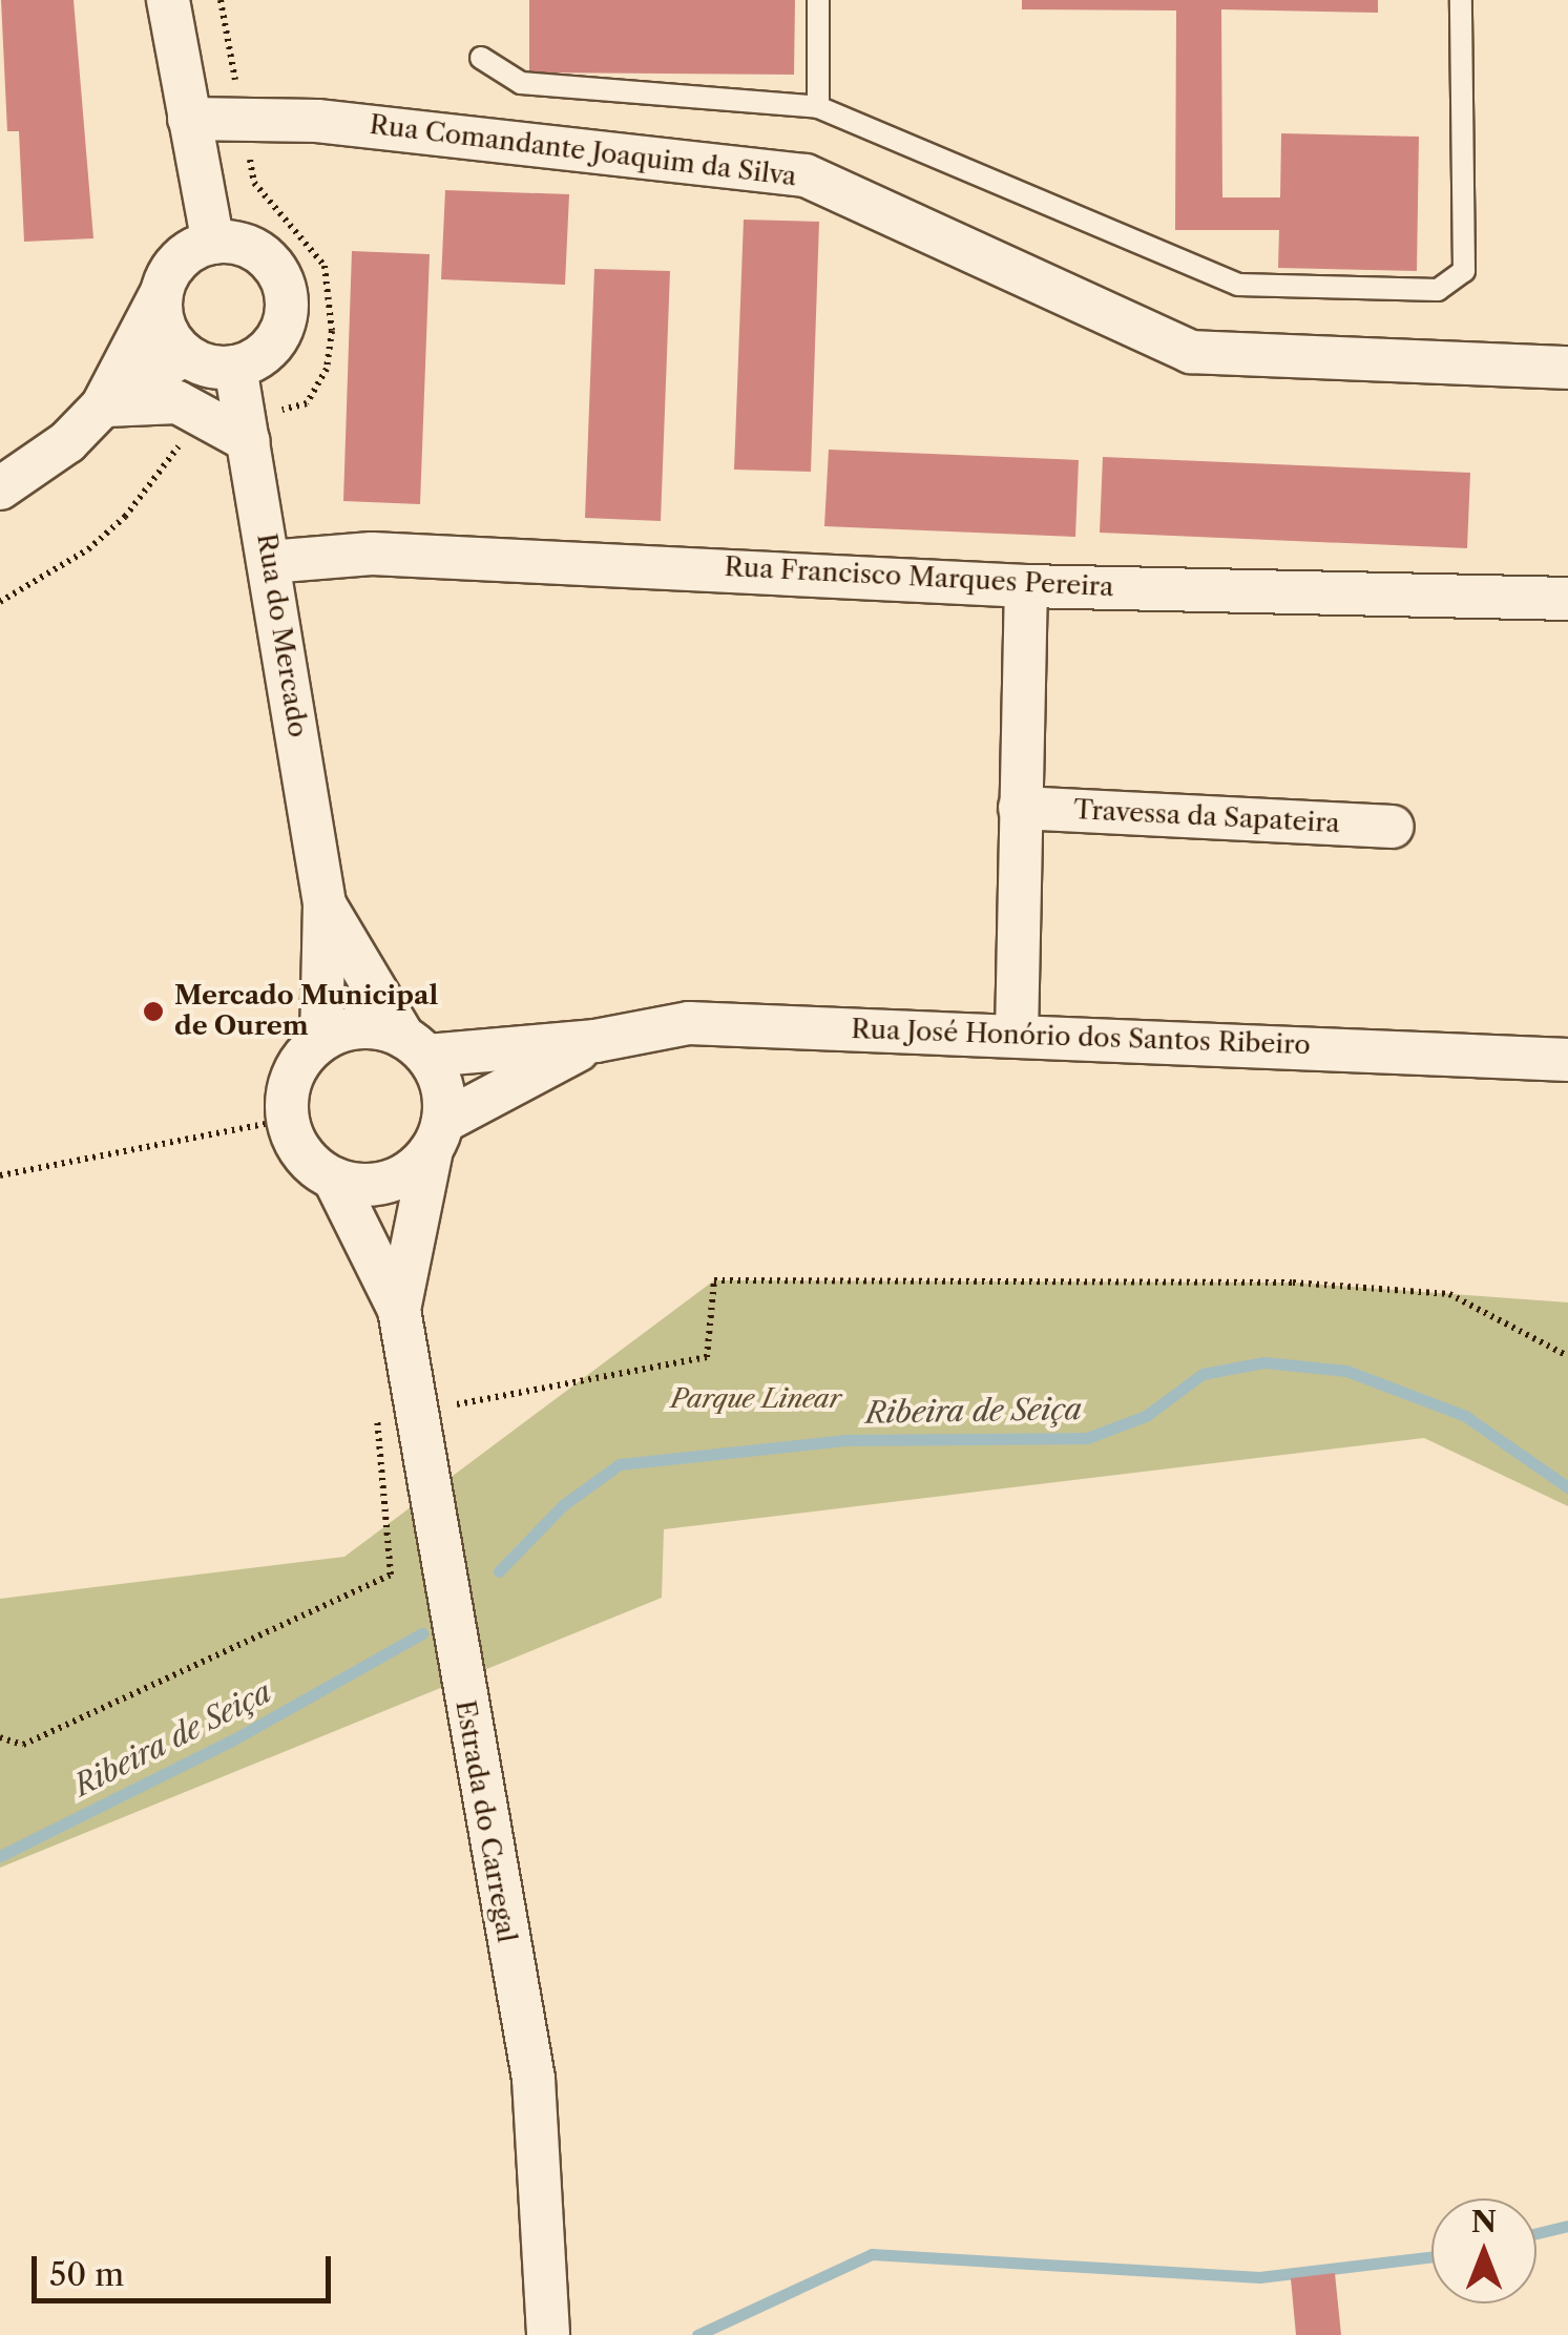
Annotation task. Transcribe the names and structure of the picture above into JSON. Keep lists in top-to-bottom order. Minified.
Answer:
{"streets":{"street":["Rua Comandante Joaquim da Silva","Rua Francisco Marques Pereira","Rua do Mercado","Travessa da Sapateira","Rua José Honório dos Santos Ribeiro","Estrada do Carregal"]},"crossings":[["Rua Francisco Marques Pereira","Rua do Mercado"],["Rua do Mercado","Rua José Honório dos Santos Ribeiro"],["Rua do Mercado","Estrada do Carregal"],["Rua José Honório dos Santos Ribeiro","Estrada do Carregal"]],"water":["Ribeira de Seiça"],"parks":["Parque Linear"],"places":["Mercado Municipal de Ourem"],"scale_bar":"50 m","north":"top"}
